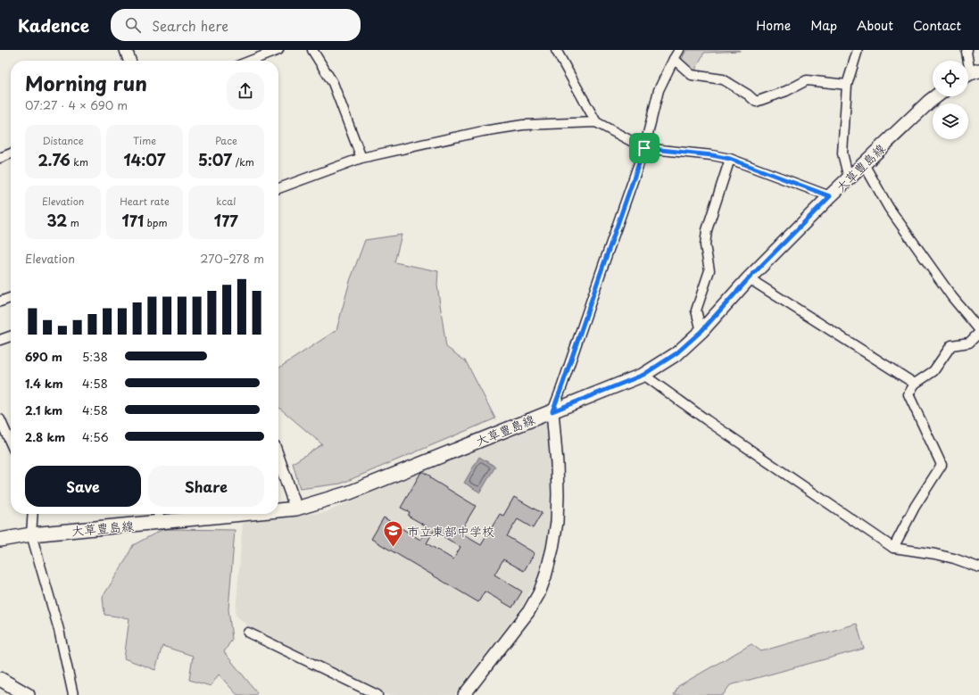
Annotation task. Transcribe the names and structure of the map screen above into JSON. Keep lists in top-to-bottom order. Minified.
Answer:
{"streets":{"main road":["大草豊島線"]},"places":{"school or university":["市立東部中学校"]},"page":{"header":"Kadence","search":"Search here","nav":["Home","Map","About","Contact"],"heading":["Morning run","07:27 · 4 × 690 m"],"stats":[["Distance","2.76 km"],["Time","14:07"],["Pace","5:07 /km"],["Elevation","32 m"],["Heart rate","171 bpm"],["kcal","177"]],"chart":["Elevation","270–278 m"],"list":[{"name":"690 m","note":"5:38"},{"name":"1.4 km","note":"4:58"},{"name":"2.1 km","note":"4:58"},{"name":"2.8 km","note":"4:56"}],"buttons":["Save","Share"]}}
